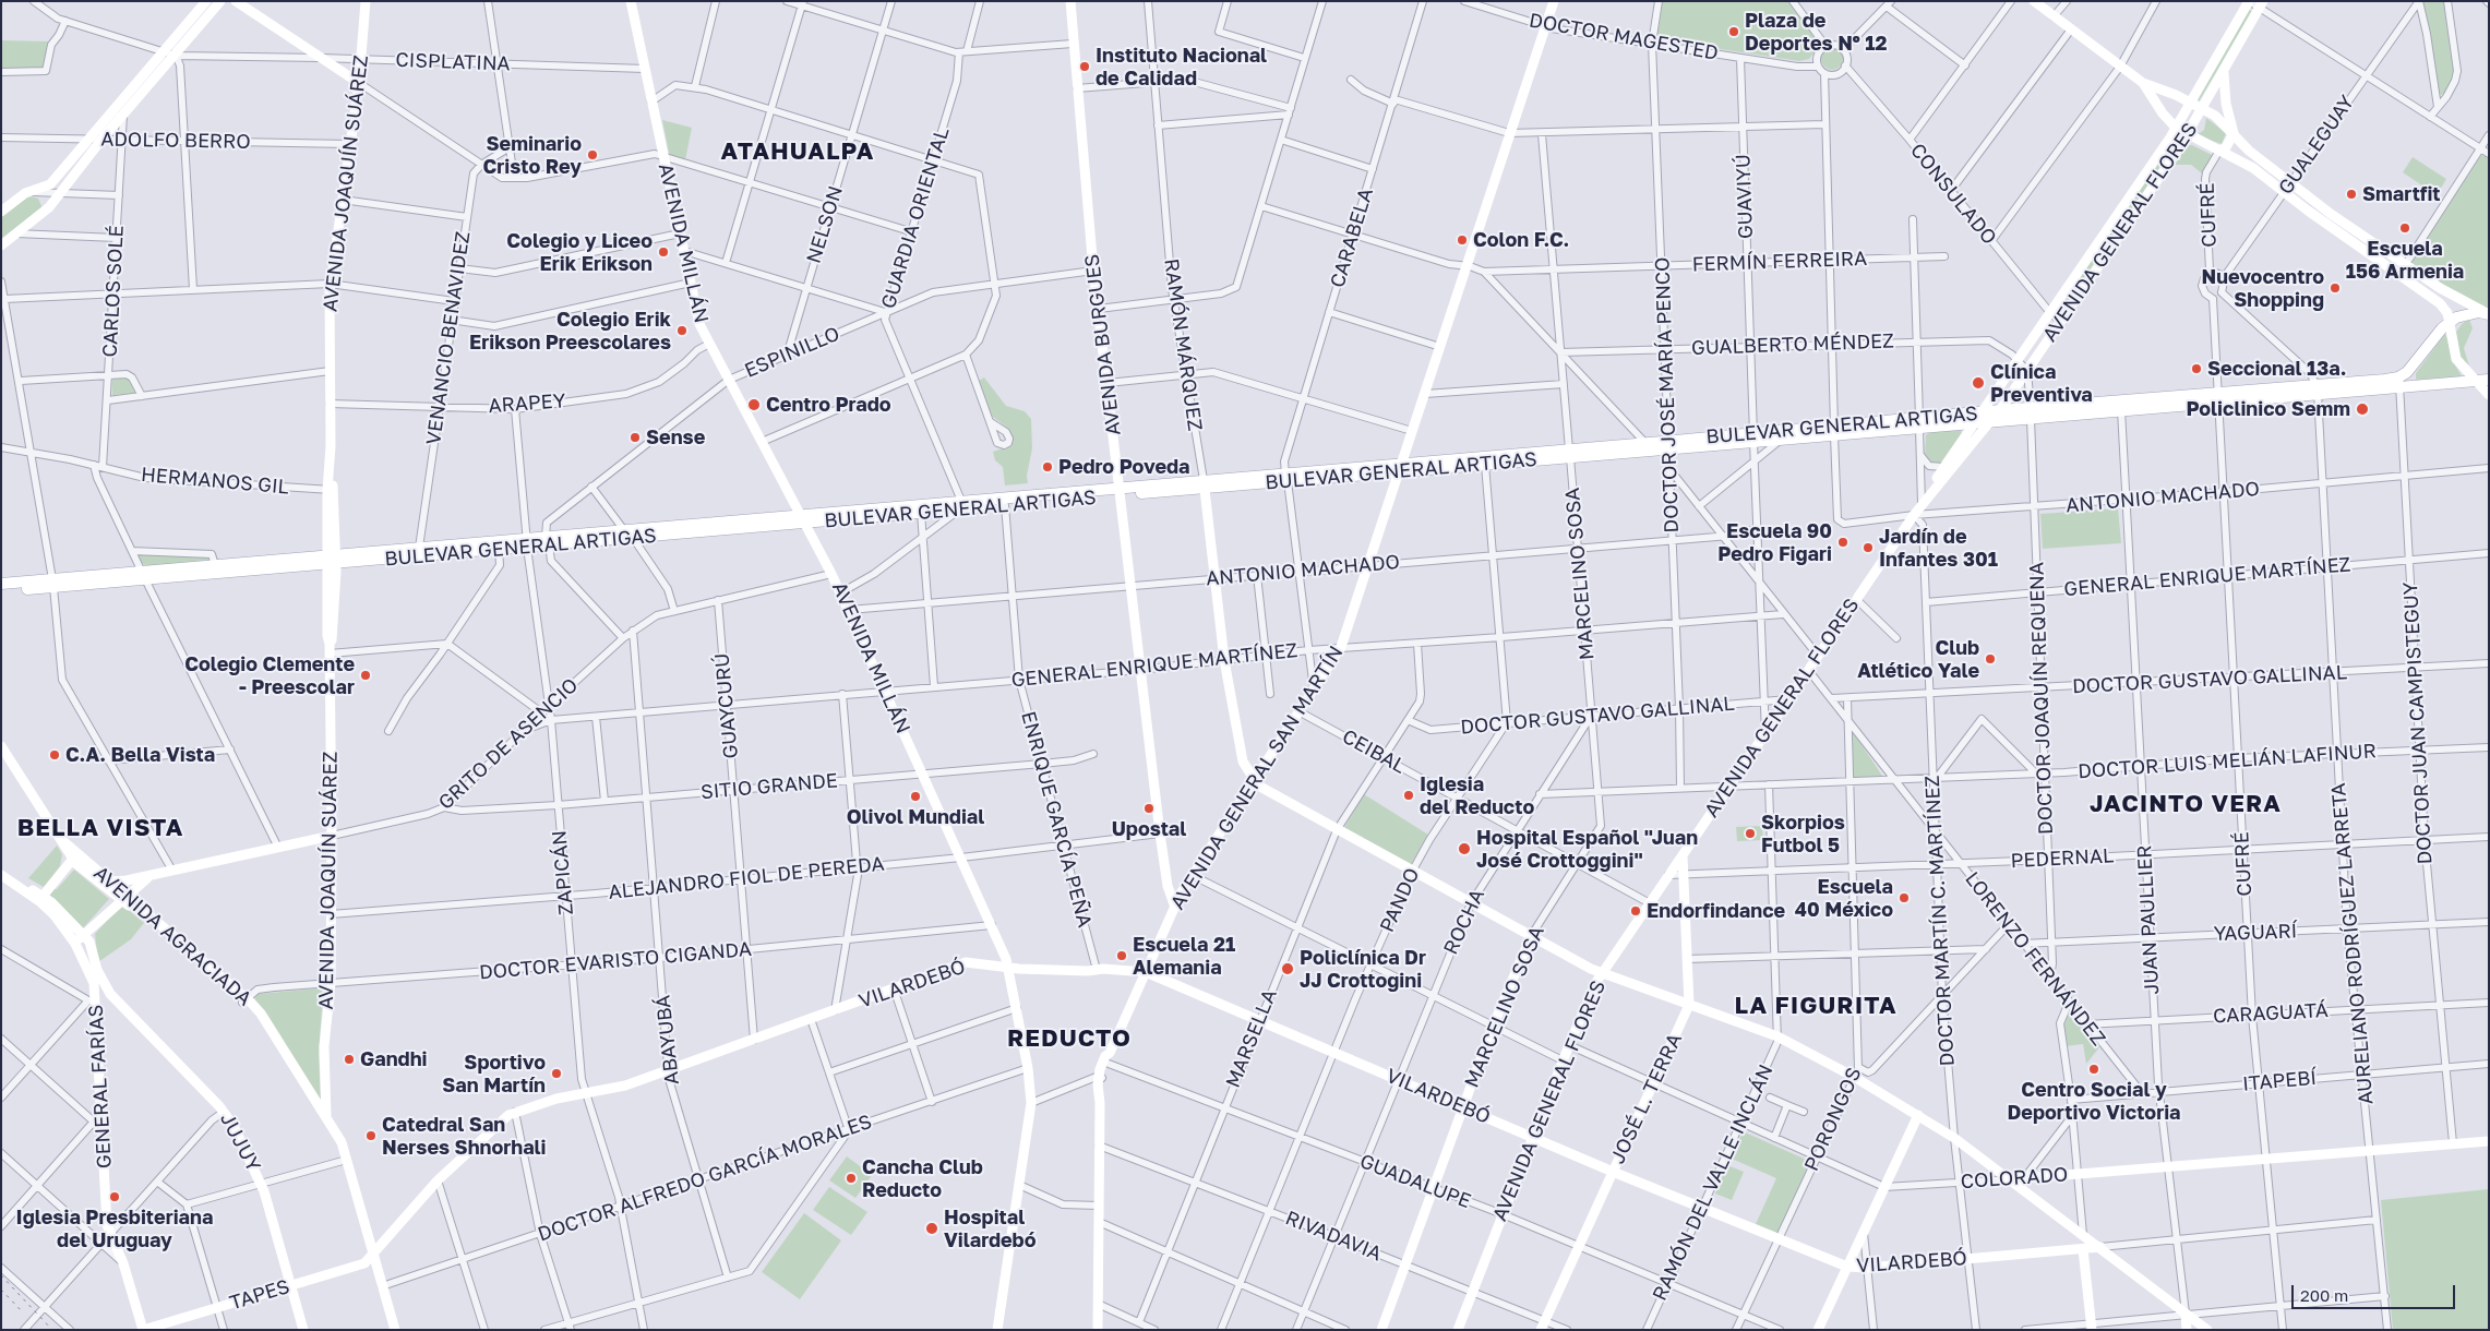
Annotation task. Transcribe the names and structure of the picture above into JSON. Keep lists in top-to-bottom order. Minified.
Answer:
{"streets":{"main road":["BULEVAR GENERAL ARTIGAS"],"street":["DOCTOR MAGESTED","CISPLATINA","ADOLFO BERRO","GUALEGUAY","AVENIDA JOAQUÍN SUÁREZ","CONSULADO","GUAVIYÚ","CUFRÉ","GUARDIA ORIENTAL","NELSON","AVENIDA GENERAL FLORES","CARABELA","AVENIDA MILLÁN","FERMÍN FERREIRA","CARLOS SOLÉ","VENANCIO BENAVIDEZ","AVENIDA BURGUES","RAMÓN MÁRQUEZ","GUALBERTO MÉNDEZ","ESPINILLO","DOCTOR JOSÉ MARÍA PENCO","ARAPEY","HERMANOS GIL","ANTONIO MACHADO","MARCELINO SOSA","GENERAL ENRIQUE MARTÍNEZ","DOCTOR GUSTAVO GALLINAL","DOCTOR JOAQUÍN REQUENA","GUAYCURÚ","DOCTOR JUAN CAMPISTEGUY","GRITO DE ASENCIO","CEIBAL","DOCTOR LUIS MELIÁN LAFINUR","AVENIDA GENERAL SAN MARTÍN","SITIO GRANDE","ENRIQUE GARCÍA PEÑA","PEDERNAL","ZAPICÁN","ALEJANDRO FIOL DE PEREDA","PANDO","JUAN PAULLIER","DOCTOR MARTÍN C. MARTÍNEZ","ROCHA","YAGUARÍ","AVENIDA AGRACIADA","AURELIANO RODRÍGUEZ LARRETA","LORENZO FERNÁNDEZ","DOCTOR EVARISTO CIGANDA","VILARDEBÓ","CARAGUATÁ","MARSELLA","ABAYUBÁ","ITAPEBÍ","GENERAL FARÍAS","JOSÉ L. TERRA","PORONGOS","JUJUY","DOCTOR ALFREDO GARCÍA MORALES","COLORADO","GUADALUPE","RAMÓN DEL VALLE INCLÁN","RIVADAVIA","TAPES"]},"crossings":[["DOCTOR MAGESTED","CONSULADO"],["DOCTOR MAGESTED","GUAVIYÚ"],["DOCTOR MAGESTED","DOCTOR JOSÉ MARÍA PENCO"],["DOCTOR MAGESTED","AVENIDA GENERAL SAN MARTÍN"],["CISPLATINA","AVENIDA JOAQUÍN SUÁREZ"],["CISPLATINA","AVENIDA MILLÁN"],["ADOLFO BERRO","AVENIDA JOAQUÍN SUÁREZ"],["ADOLFO BERRO","CARLOS SOLÉ"],["GUALEGUAY","CUFRÉ"],["AVENIDA JOAQUÍN SUÁREZ","ARAPEY"],["AVENIDA JOAQUÍN SUÁREZ","BULEVAR GENERAL ARTIGAS"],["AVENIDA JOAQUÍN SUÁREZ","HERMANOS GIL"],["AVENIDA JOAQUÍN SUÁREZ","GRITO DE ASENCIO"],["AVENIDA JOAQUÍN SUÁREZ","ALEJANDRO FIOL DE PEREDA"],["AVENIDA JOAQUÍN SUÁREZ","AVENIDA AGRACIADA"],["AVENIDA JOAQUÍN SUÁREZ","DOCTOR EVARISTO CIGANDA"],["CONSULADO","AVENIDA GENERAL FLORES"],["GUAVIYÚ","AVENIDA GENERAL FLORES"],["GUAVIYÚ","FERMÍN FERREIRA"],["GUAVIYÚ","GUALBERTO MÉNDEZ"],["GUAVIYÚ","BULEVAR GENERAL ARTIGAS"],["GUAVIYÚ","ANTONIO MACHADO"],["GUAVIYÚ","GENERAL ENRIQUE MARTÍNEZ"],["GUAVIYÚ","DOCTOR GUSTAVO GALLINAL"],["CUFRÉ","BULEVAR GENERAL ARTIGAS"],["CUFRÉ","ANTONIO MACHADO"],["CUFRÉ","GENERAL ENRIQUE MARTÍNEZ"],["CUFRÉ","DOCTOR GUSTAVO GALLINAL"],["CUFRÉ","DOCTOR LUIS MELIÁN LAFINUR"],["CUFRÉ","PEDERNAL"],["CUFRÉ","YAGUARÍ"],["CUFRÉ","VILARDEBÓ"],["CUFRÉ","CARAGUATÁ"],["CUFRÉ","ITAPEBÍ"],["CUFRÉ","COLORADO"],["GUARDIA ORIENTAL","ESPINILLO"],["GUARDIA ORIENTAL","BULEVAR GENERAL ARTIGAS"],["NELSON","ESPINILLO"],["AVENIDA GENERAL FLORES","GUALBERTO MÉNDEZ"],["AVENIDA GENERAL FLORES","BULEVAR GENERAL ARTIGAS"],["AVENIDA GENERAL FLORES","ANTONIO MACHADO"],["AVENIDA GENERAL FLORES","DOCTOR GUSTAVO GALLINAL"],["AVENIDA GENERAL FLORES","DOCTOR JOAQUÍN REQUENA"],["AVENIDA GENERAL FLORES","CEIBAL"],["AVENIDA GENERAL FLORES","DOCTOR LUIS MELIÁN LAFINUR"],["AVENIDA GENERAL FLORES","PEDERNAL"],["AVENIDA GENERAL FLORES","DOCTOR MARTÍN C. MARTÍNEZ"],["AVENIDA GENERAL FLORES","LORENZO FERNÁNDEZ"],["AVENIDA GENERAL FLORES","VILARDEBÓ"],["AVENIDA GENERAL FLORES","JOSÉ L. TERRA"],["AVENIDA GENERAL FLORES","COLORADO"],["AVENIDA GENERAL FLORES","GUADALUPE"],["AVENIDA GENERAL FLORES","RIVADAVIA"],["CARABELA","BULEVAR GENERAL ARTIGAS"],["CARABELA","ANTONIO MACHADO"],["CARABELA","GENERAL ENRIQUE MARTÍNEZ"],["CARABELA","AVENIDA GENERAL SAN MARTÍN"],["AVENIDA MILLÁN","ESPINILLO"],["AVENIDA MILLÁN","ARAPEY"],["AVENIDA MILLÁN","BULEVAR GENERAL ARTIGAS"],["AVENIDA MILLÁN","ANTONIO MACHADO"],["AVENIDA MILLÁN","GENERAL ENRIQUE MARTÍNEZ"],["AVENIDA MILLÁN","GRITO DE ASENCIO"],["AVENIDA MILLÁN","SITIO GRANDE"],["AVENIDA MILLÁN","ALEJANDRO FIOL DE PEREDA"],["AVENIDA MILLÁN","DOCTOR EVARISTO CIGANDA"],["AVENIDA MILLÁN","VILARDEBÓ"],["AVENIDA MILLÁN","DOCTOR ALFREDO GARCÍA MORALES"],["FERMÍN FERREIRA","DOCTOR JOSÉ MARÍA PENCO"],["FERMÍN FERREIRA","MARCELINO SOSA"],["CARLOS SOLÉ","HERMANOS GIL"],["VENANCIO BENAVIDEZ","ARAPEY"],["VENANCIO BENAVIDEZ","BULEVAR GENERAL ARTIGAS"],["AVENIDA BURGUES","ESPINILLO"],["AVENIDA BURGUES","BULEVAR GENERAL ARTIGAS"],["AVENIDA BURGUES","ANTONIO MACHADO"],["AVENIDA BURGUES","GENERAL ENRIQUE MARTÍNEZ"],["AVENIDA BURGUES","AVENIDA GENERAL SAN MARTÍN"],["AVENIDA BURGUES","ALEJANDRO FIOL DE PEREDA"],["RAMÓN MÁRQUEZ","BULEVAR GENERAL ARTIGAS"],["RAMÓN MÁRQUEZ","ANTONIO MACHADO"],["RAMÓN MÁRQUEZ","GENERAL ENRIQUE MARTÍNEZ"],["RAMÓN MÁRQUEZ","AVENIDA GENERAL SAN MARTÍN"],["GUALBERTO MÉNDEZ","DOCTOR JOSÉ MARÍA PENCO"],["GUALBERTO MÉNDEZ","MARCELINO SOSA"],["ESPINILLO","BULEVAR GENERAL ARTIGAS"],["DOCTOR JOSÉ MARÍA PENCO","BULEVAR GENERAL ARTIGAS"],["DOCTOR JOSÉ MARÍA PENCO","ANTONIO MACHADO"],["DOCTOR JOSÉ MARÍA PENCO","GENERAL ENRIQUE MARTÍNEZ"],["DOCTOR JOSÉ MARÍA PENCO","DOCTOR GUSTAVO GALLINAL"],["DOCTOR JOSÉ MARÍA PENCO","DOCTOR LUIS MELIÁN LAFINUR"],["ARAPEY","ZAPICÁN"],["BULEVAR GENERAL ARTIGAS","ANTONIO MACHADO"],["BULEVAR GENERAL ARTIGAS","MARCELINO SOSA"],["BULEVAR GENERAL ARTIGAS","DOCTOR JOAQUÍN REQUENA"],["BULEVAR GENERAL ARTIGAS","DOCTOR JUAN CAMPISTEGUY"],["BULEVAR GENERAL ARTIGAS","AVENIDA GENERAL SAN MARTÍN"],["BULEVAR GENERAL ARTIGAS","ENRIQUE GARCÍA PEÑA"],["BULEVAR GENERAL ARTIGAS","ZAPICÁN"],["BULEVAR GENERAL ARTIGAS","JUAN PAULLIER"],["BULEVAR GENERAL ARTIGAS","AURELIANO RODRÍGUEZ LARRETA"],["ANTONIO MACHADO","MARCELINO SOSA"],["ANTONIO MACHADO","DOCTOR JOAQUÍN REQUENA"],["ANTONIO MACHADO","DOCTOR JUAN CAMPISTEGUY"],["ANTONIO MACHADO","AVENIDA GENERAL SAN MARTÍN"],["ANTONIO MACHADO","ENRIQUE GARCÍA PEÑA"],["ANTONIO MACHADO","JUAN PAULLIER"],["ANTONIO MACHADO","DOCTOR MARTÍN C. MARTÍNEZ"],["ANTONIO MACHADO","AURELIANO RODRÍGUEZ LARRETA"],["MARCELINO SOSA","GENERAL ENRIQUE MARTÍNEZ"],["MARCELINO SOSA","DOCTOR GUSTAVO GALLINAL"],["MARCELINO SOSA","CEIBAL"],["MARCELINO SOSA","DOCTOR LUIS MELIÁN LAFINUR"],["MARCELINO SOSA","ROCHA"],["MARCELINO SOSA","VILARDEBÓ"],["MARCELINO SOSA","GUADALUPE"],["MARCELINO SOSA","RIVADAVIA"],["GENERAL ENRIQUE MARTÍNEZ","DOCTOR JOAQUÍN REQUENA"],["GENERAL ENRIQUE MARTÍNEZ","GUAYCURÚ"],["GENERAL ENRIQUE MARTÍNEZ","DOCTOR JUAN CAMPISTEGUY"],["GENERAL ENRIQUE MARTÍNEZ","GRITO DE ASENCIO"],["GENERAL ENRIQUE MARTÍNEZ","AVENIDA GENERAL SAN MARTÍN"],["GENERAL ENRIQUE MARTÍNEZ","ENRIQUE GARCÍA PEÑA"],["GENERAL ENRIQUE MARTÍNEZ","ZAPICÁN"],["GENERAL ENRIQUE MARTÍNEZ","JUAN PAULLIER"],["GENERAL ENRIQUE MARTÍNEZ","DOCTOR MARTÍN C. MARTÍNEZ"],["GENERAL ENRIQUE MARTÍNEZ","AURELIANO RODRÍGUEZ LARRETA"],["GENERAL ENRIQUE MARTÍNEZ","MARSELLA"],["GENERAL ENRIQUE MARTÍNEZ","ABAYUBÁ"],["DOCTOR GUSTAVO GALLINAL","DOCTOR JOAQUÍN REQUENA"],["DOCTOR GUSTAVO GALLINAL","DOCTOR JUAN CAMPISTEGUY"],["DOCTOR GUSTAVO GALLINAL","PANDO"],["DOCTOR GUSTAVO GALLINAL","JUAN PAULLIER"],["DOCTOR GUSTAVO GALLINAL","DOCTOR MARTÍN C. MARTÍNEZ"],["DOCTOR GUSTAVO GALLINAL","ROCHA"],["DOCTOR GUSTAVO GALLINAL","AURELIANO RODRÍGUEZ LARRETA"],["DOCTOR GUSTAVO GALLINAL","LORENZO FERNÁNDEZ"],["DOCTOR GUSTAVO GALLINAL","MARSELLA"],["DOCTOR GUSTAVO GALLINAL","PORONGOS"],["DOCTOR JOAQUÍN REQUENA","DOCTOR LUIS MELIÁN LAFINUR"],["DOCTOR JOAQUÍN REQUENA","PEDERNAL"],["DOCTOR JOAQUÍN REQUENA","YAGUARÍ"],["DOCTOR JOAQUÍN REQUENA","LORENZO FERNÁNDEZ"],["GUAYCURÚ","GRITO DE ASENCIO"],["GUAYCURÚ","SITIO GRANDE"],["GUAYCURÚ","ALEJANDRO FIOL DE PEREDA"],["GUAYCURÚ","DOCTOR EVARISTO CIGANDA"],["GUAYCURÚ","VILARDEBÓ"],["DOCTOR JUAN CAMPISTEGUY","DOCTOR LUIS MELIÁN LAFINUR"],["DOCTOR JUAN CAMPISTEGUY","PEDERNAL"],["DOCTOR JUAN CAMPISTEGUY","YAGUARÍ"],["DOCTOR JUAN CAMPISTEGUY","CARAGUATÁ"],["DOCTOR JUAN CAMPISTEGUY","ITAPEBÍ"],["DOCTOR JUAN CAMPISTEGUY","COLORADO"],["GRITO DE ASENCIO","SITIO GRANDE"],["GRITO DE ASENCIO","ZAPICÁN"],["GRITO DE ASENCIO","AVENIDA AGRACIADA"],["GRITO DE ASENCIO","ABAYUBÁ"],["CEIBAL","AVENIDA GENERAL SAN MARTÍN"],["CEIBAL","PANDO"],["CEIBAL","ROCHA"],["CEIBAL","MARSELLA"],["DOCTOR LUIS MELIÁN LAFINUR","JUAN PAULLIER"],["DOCTOR LUIS MELIÁN LAFINUR","DOCTOR MARTÍN C. MARTÍNEZ"],["DOCTOR LUIS MELIÁN LAFINUR","ROCHA"],["DOCTOR LUIS MELIÁN LAFINUR","AURELIANO RODRÍGUEZ LARRETA"],["DOCTOR LUIS MELIÁN LAFINUR","LORENZO FERNÁNDEZ"],["DOCTOR LUIS MELIÁN LAFINUR","PORONGOS"],["AVENIDA GENERAL SAN MARTÍN","VILARDEBÓ"],["AVENIDA GENERAL SAN MARTÍN","GUADALUPE"],["AVENIDA GENERAL SAN MARTÍN","RIVADAVIA"],["SITIO GRANDE","ENRIQUE GARCÍA PEÑA"],["SITIO GRANDE","ZAPICÁN"],["SITIO GRANDE","ABAYUBÁ"],["ENRIQUE GARCÍA PEÑA","ALEJANDRO FIOL DE PEREDA"],["ENRIQUE GARCÍA PEÑA","VILARDEBÓ"],["PEDERNAL","JUAN PAULLIER"],["PEDERNAL","DOCTOR MARTÍN C. MARTÍNEZ"],["PEDERNAL","AURELIANO RODRÍGUEZ LARRETA"],["PEDERNAL","LORENZO FERNÁNDEZ"],["PEDERNAL","JOSÉ L. TERRA"],["PEDERNAL","PORONGOS"],["ZAPICÁN","ALEJANDRO FIOL DE PEREDA"],["ZAPICÁN","DOCTOR EVARISTO CIGANDA"],["ZAPICÁN","VILARDEBÓ"],["ZAPICÁN","DOCTOR ALFREDO GARCÍA MORALES"],["ALEJANDRO FIOL DE PEREDA","ABAYUBÁ"],["PANDO","VILARDEBÓ"],["PANDO","GUADALUPE"],["PANDO","RIVADAVIA"],["JUAN PAULLIER","YAGUARÍ"],["JUAN PAULLIER","VILARDEBÓ"],["JUAN PAULLIER","CARAGUATÁ"],["JUAN PAULLIER","ITAPEBÍ"],["JUAN PAULLIER","COLORADO"],["DOCTOR MARTÍN C. MARTÍNEZ","LORENZO FERNÁNDEZ"],["DOCTOR MARTÍN C. MARTÍNEZ","VILARDEBÓ"],["DOCTOR MARTÍN C. MARTÍNEZ","COLORADO"],["ROCHA","VILARDEBÓ"],["ROCHA","GUADALUPE"],["ROCHA","RIVADAVIA"],["YAGUARÍ","AURELIANO RODRÍGUEZ LARRETA"],["YAGUARÍ","LORENZO FERNÁNDEZ"],["AVENIDA AGRACIADA","DOCTOR EVARISTO CIGANDA"],["AVENIDA AGRACIADA","DOCTOR ALFREDO GARCÍA MORALES"],["AVENIDA AGRACIADA","TAPES"],["AURELIANO RODRÍGUEZ LARRETA","VILARDEBÓ"],["AURELIANO RODRÍGUEZ LARRETA","CARAGUATÁ"],["AURELIANO RODRÍGUEZ LARRETA","ITAPEBÍ"],["AURELIANO RODRÍGUEZ LARRETA","COLORADO"],["LORENZO FERNÁNDEZ","CARAGUATÁ"],["LORENZO FERNÁNDEZ","ITAPEBÍ"],["LORENZO FERNÁNDEZ","PORONGOS"],["DOCTOR EVARISTO CIGANDA","ABAYUBÁ"],["VILARDEBÓ","MARSELLA"],["VILARDEBÓ","ABAYUBÁ"],["VILARDEBÓ","JOSÉ L. TERRA"],["VILARDEBÓ","PORONGOS"],["VILARDEBÓ","RAMÓN DEL VALLE INCLÁN"],["VILARDEBÓ","TAPES"],["MARSELLA","GUADALUPE"],["MARSELLA","RIVADAVIA"],["ABAYUBÁ","DOCTOR ALFREDO GARCÍA MORALES"],["GENERAL FARÍAS","TAPES"],["JOSÉ L. TERRA","COLORADO"],["JOSÉ L. TERRA","GUADALUPE"],["JOSÉ L. TERRA","RIVADAVIA"],["PORONGOS","COLORADO"],["PORONGOS","GUADALUPE"],["JUJUY","TAPES"],["COLORADO","RAMÓN DEL VALLE INCLÁN"],["GUADALUPE","RAMÓN DEL VALLE INCLÁN"]],"districts":["ATAHUALPA","JACINTO VERA","BELLA VISTA","LA FIGURITA","REDUCTO"],"places":["Plaza de Deportes Nº 12","Instituto Nacional de Calidad","Seminario Cristo Rey","Smartfit","Escuela 156 Armenia","Colon F.C.","Colegio y Liceo Erik Erikson","Nuevocentro Shopping","Colegio Erik Erikson Preescolares","Seccional 13a.","Clínica Preventiva","Centro Prado","Policlinico Semm","Sense","Pedro Poveda","Escuela 90 Pedro Figari","Jardín de Infantes 301","Club Atlético Yale","Colegio Clemente - Preescolar","C.A. Bella Vista","Iglesia del Reducto","Olivol Mundial","Upostal","Skorpios Futbol 5","Hospital Español \"Juan José Crottoggini\"","Escuela 40 México","Endorfindance","Escuela 21 Alemania","Policlínica Dr JJ Crottogini","Gandhi","Centro Social y Deportivo Victoria","Sportivo San Martín","Catedral San Nerses Shnorhali","Cancha Club Reducto","Iglesia Presbiteriana del Uruguay","Hospital Vilardebó"],"scale_bar":"200 m"}
